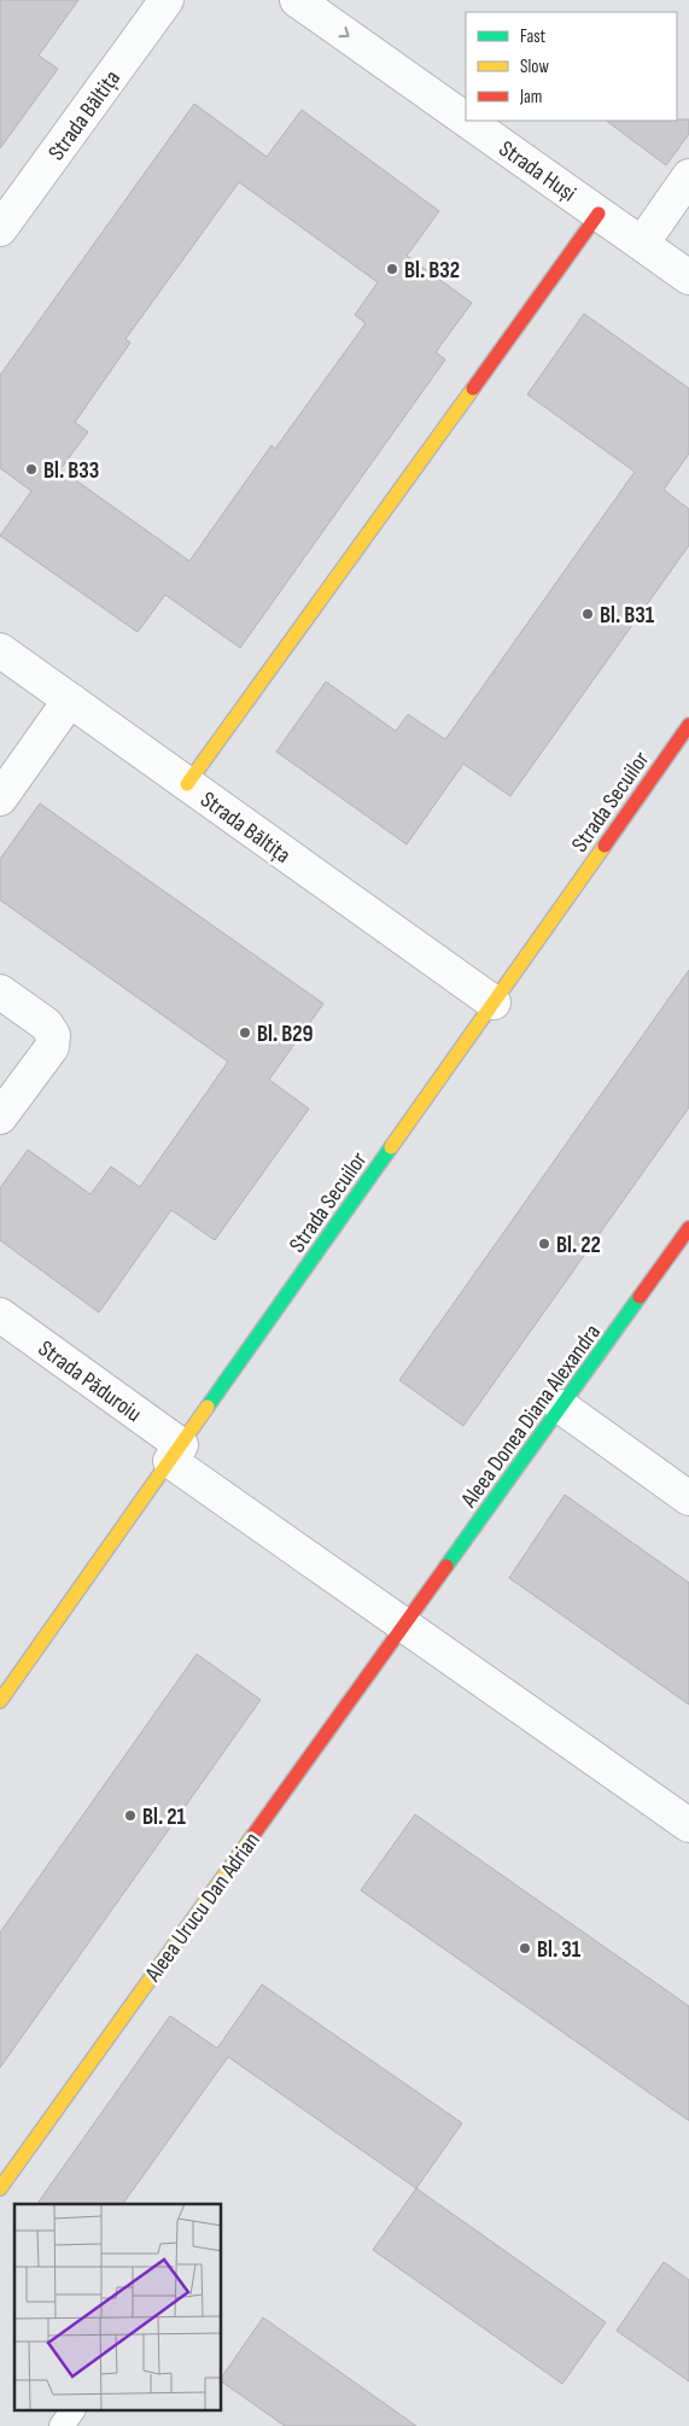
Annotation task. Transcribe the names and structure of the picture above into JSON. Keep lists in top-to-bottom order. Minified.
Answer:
{"streets":{"street":["Strada Băltița","Strada Huși","Strada Secuilor","Strada Păduroiu","Aleea Donea Diana Alexandra","Aleea Urucu Dan Adrian"]},"crossings":[["Strada Băltița","Strada Secuilor"],["Strada Secuilor","Strada Păduroiu"],["Aleea Donea Diana Alexandra","Aleea Urucu Dan Adrian"]],"one_way":["Strada Huși"],"places":["Bl. B32","Bl. B33","Bl. B31","Bl. B29","Bl. 22","Bl. 21","Bl. 31"],"legend":["Fast","Slow","Jam"]}
